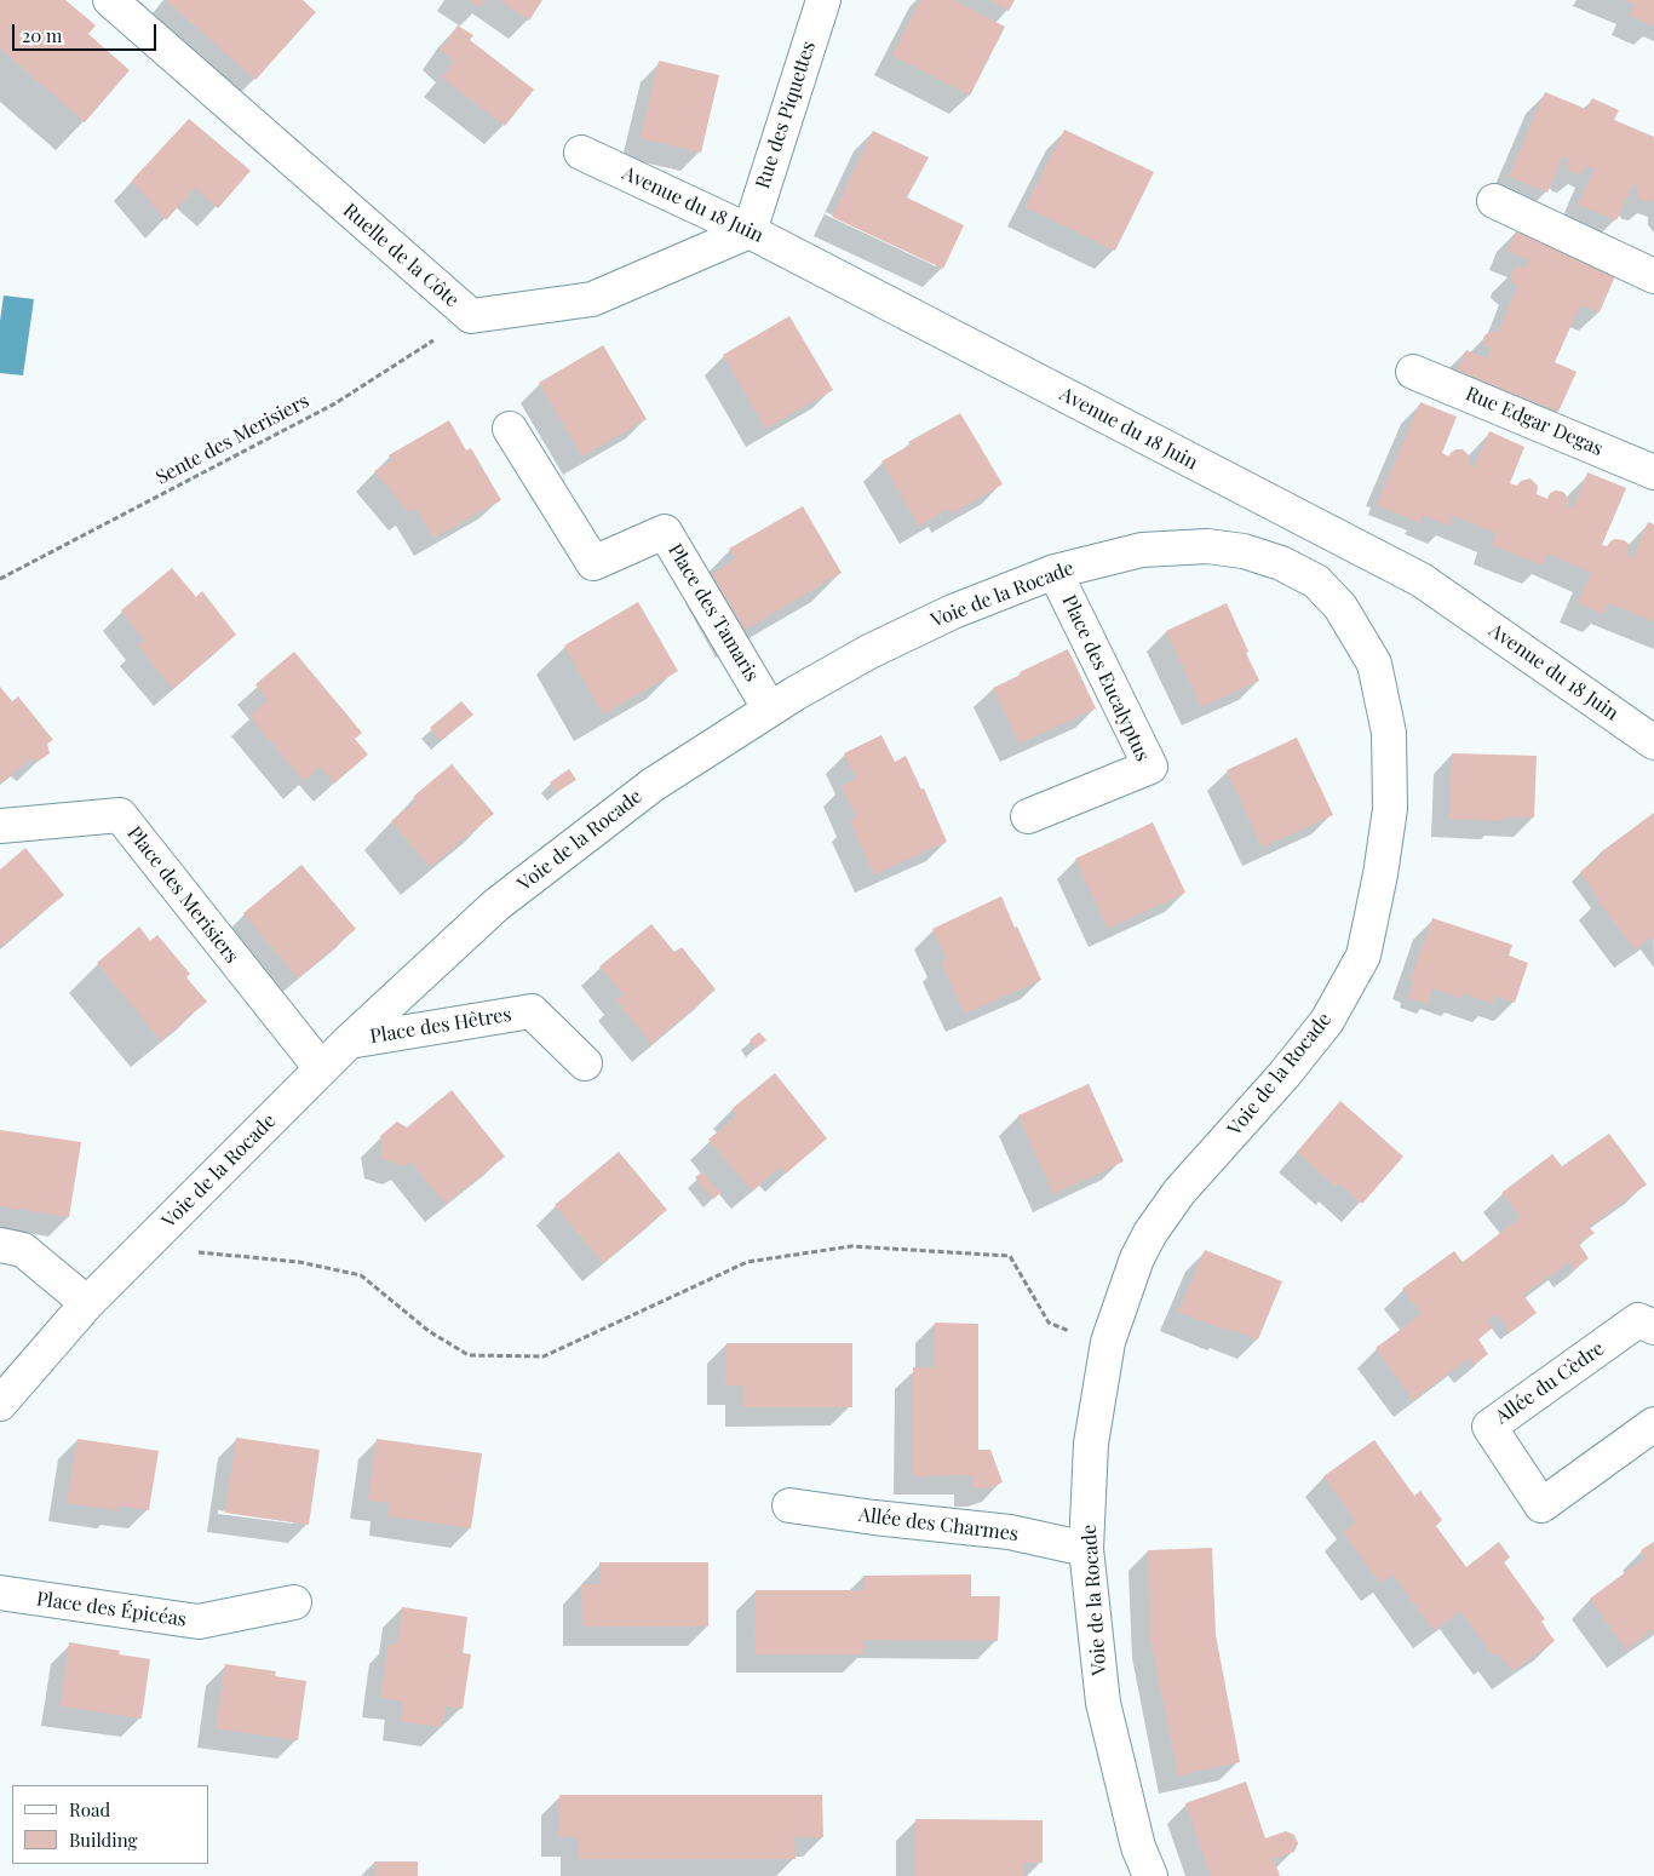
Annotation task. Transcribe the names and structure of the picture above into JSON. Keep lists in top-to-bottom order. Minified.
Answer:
{"streets":{"street":["Rue des Piquettes","Avenue du 18 Juin","Ruelle de la Côte","Rue Edgar Degas","Voie de la Rocade","Place des Tamaris","Place des Eucalyptus","Place des Merisiers","Place des Hêtres","Allée du Cèdre","Allée des Charmes","Place des Épicéas"],"path":["Sente des Merisiers"]},"crossings":[["Rue des Piquettes","Avenue du 18 Juin"],["Rue des Piquettes","Ruelle de la Côte"],["Avenue du 18 Juin","Ruelle de la Côte"],["Ruelle de la Côte","Sente des Merisiers"],["Voie de la Rocade","Place des Tamaris"],["Voie de la Rocade","Place des Eucalyptus"],["Voie de la Rocade","Place des Merisiers"],["Voie de la Rocade","Place des Hêtres"],["Voie de la Rocade","Allée des Charmes"]],"legend":["Road","Building"],"scale_bar":"20 m"}
